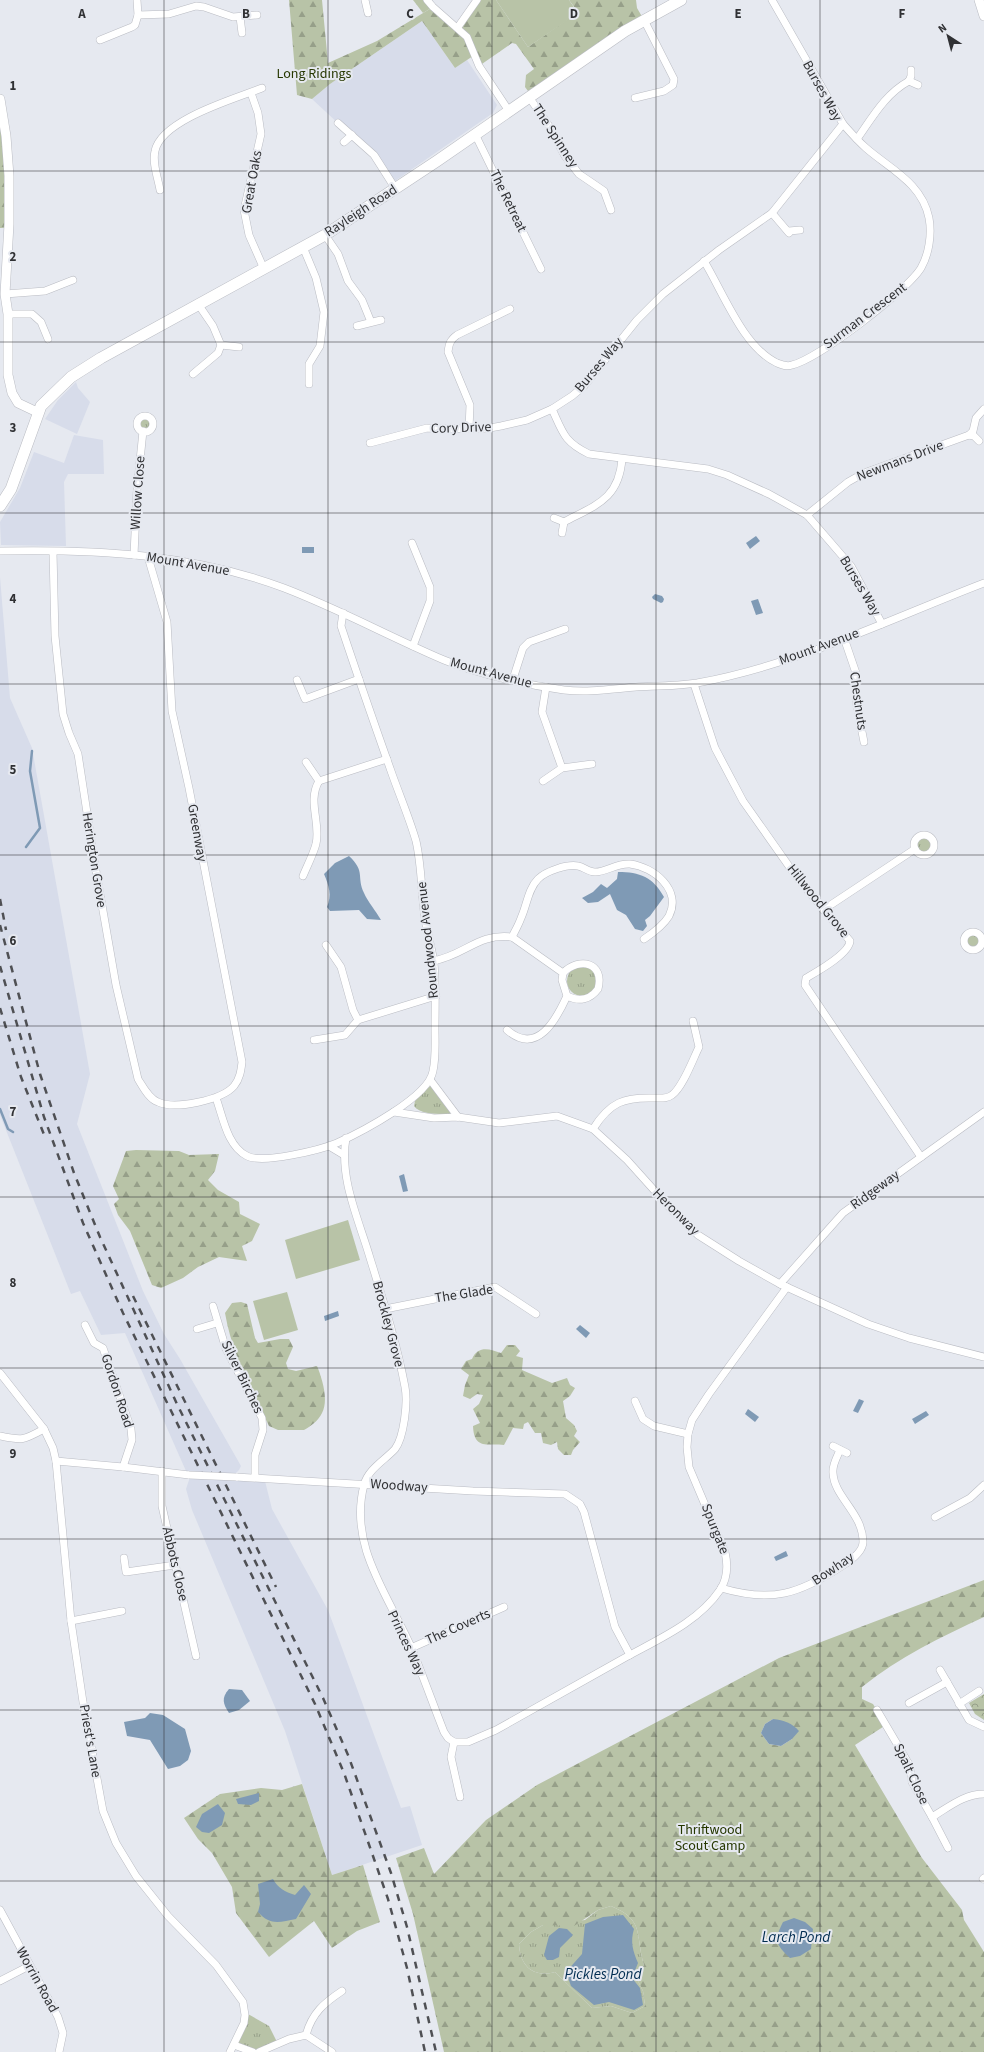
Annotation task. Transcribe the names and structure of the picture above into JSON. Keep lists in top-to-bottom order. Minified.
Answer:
{"streets":{"main road":["Rayleigh Road"],"street":["Burses Way","The Spinney","Great Oaks","The Retreat","Surman Crescent","Cory Drive","Newmans Drive","Willow Close","Mount Avenue","Chestnuts","Greenway","Herington Grove","Hillwood Grove","Roundwood Avenue","Ridgeway","Heronway","The Glade","Brockley Grove","Silver Birches","Gordon Road","Woodway","Spurgate","Abbots Close","Bowhay","The Coverts","Princes Way","Priest's Lane","Spalt Close","Worrin Road"]},"crossings":[["Burses Way","Surman Crescent"],["Burses Way","Cory Drive"],["Burses Way","Newmans Drive"],["Burses Way","Mount Avenue"],["The Spinney","Rayleigh Road"],["Great Oaks","Rayleigh Road"],["The Retreat","Rayleigh Road"],["Willow Close","Mount Avenue"],["Mount Avenue","Chestnuts"],["Mount Avenue","Greenway"],["Mount Avenue","Herington Grove"],["Mount Avenue","Hillwood Grove"],["Mount Avenue","Roundwood Avenue"],["Greenway","Herington Grove"],["Hillwood Grove","Ridgeway"],["Ridgeway","Heronway"],["Heronway","Spurgate"],["The Glade","Brockley Grove"],["Brockley Grove","Woodway"],["Brockley Grove","Princes Way"],["Silver Birches","Woodway"],["Gordon Road","Woodway"],["Woodway","Spurgate"],["Woodway","Abbots Close"],["Woodway","Princes Way"],["Woodway","Priest's Lane"],["Spurgate","Bowhay"],["Spurgate","Princes Way"],["The Coverts","Princes Way"]],"water":["Larch Pond","Pickles Pond"],"parks":["Long Ridings","Thriftwood Scout Camp"],"north":"top left","grid":{"columns":["A","B","C","D","E","F"],"rows":["1","2","3","4","5","6","7","8","9"]}}
